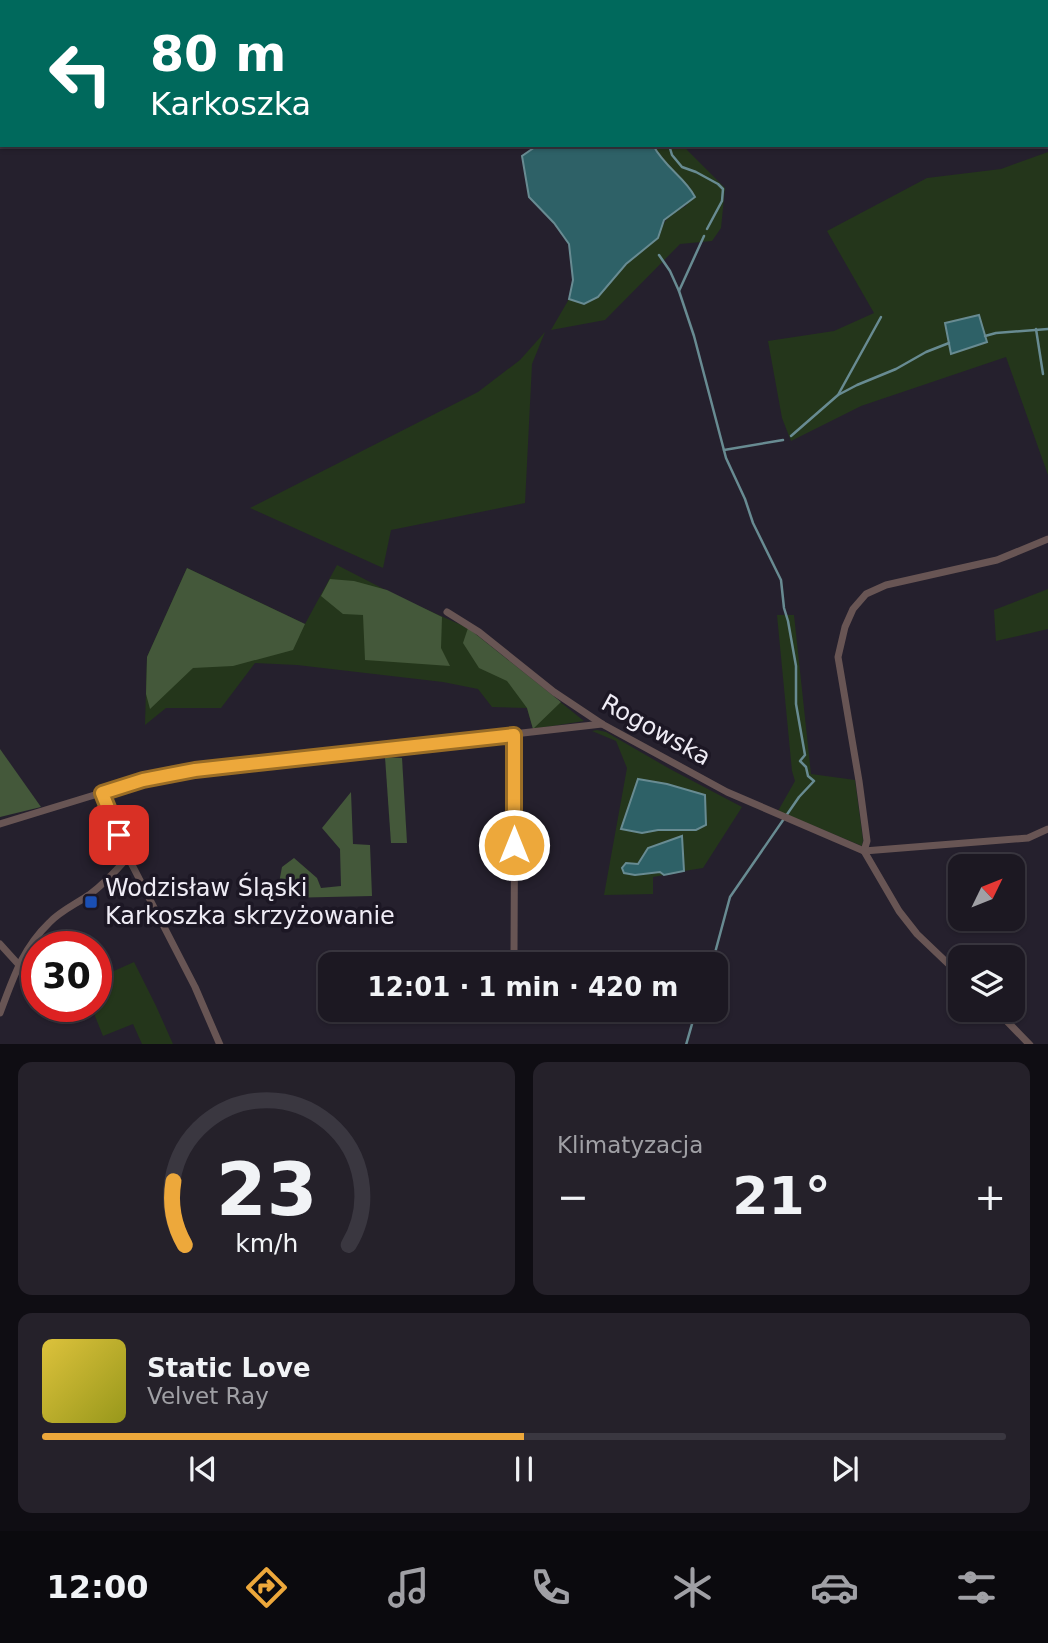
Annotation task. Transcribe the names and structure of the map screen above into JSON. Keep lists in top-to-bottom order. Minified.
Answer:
{"streets":{"street":["Rogowska"]},"places":{"transit":["Wodzisław Śląski Karkoszka skrzyżowanie"]},"north":"top right","page":{"turn":["80 m","Karkoszka"],"limit":"30","trip":"12:01 · 1 min · 420 m","tile":"Klimatyzacja","heat":["−","21°","+"],"song":["Static Love","Velvet Ray"],"tabs":"12:00","gauge":["23","km/h"]}}
